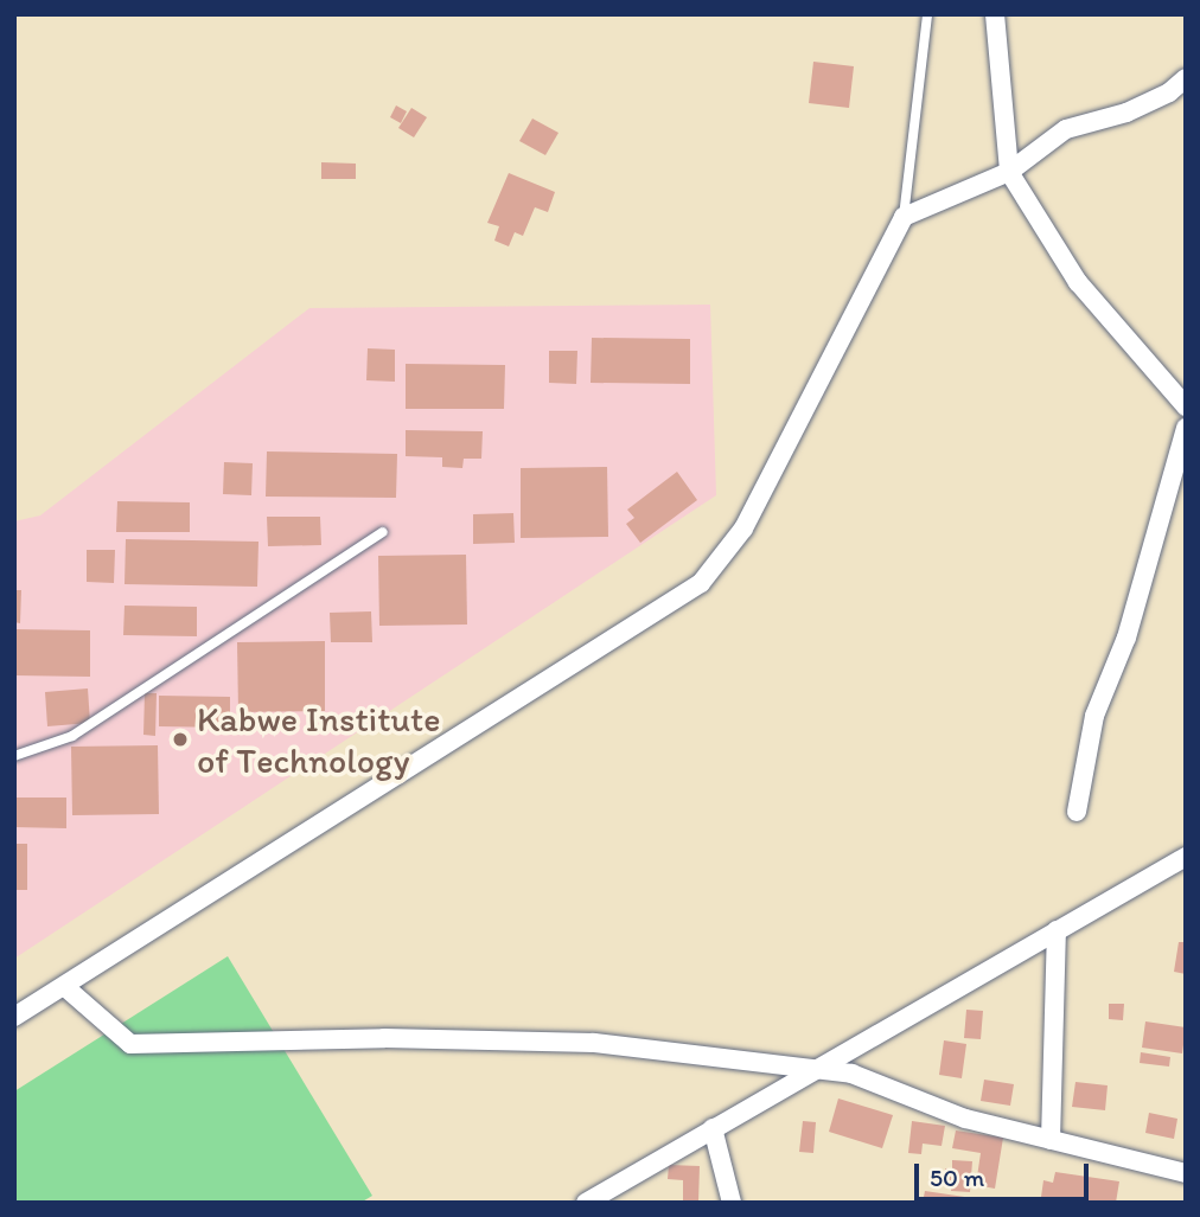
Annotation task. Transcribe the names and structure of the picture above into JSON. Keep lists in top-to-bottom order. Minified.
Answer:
{"places":["Kabwe Institute of Technology"],"scale_bar":"50 m"}
